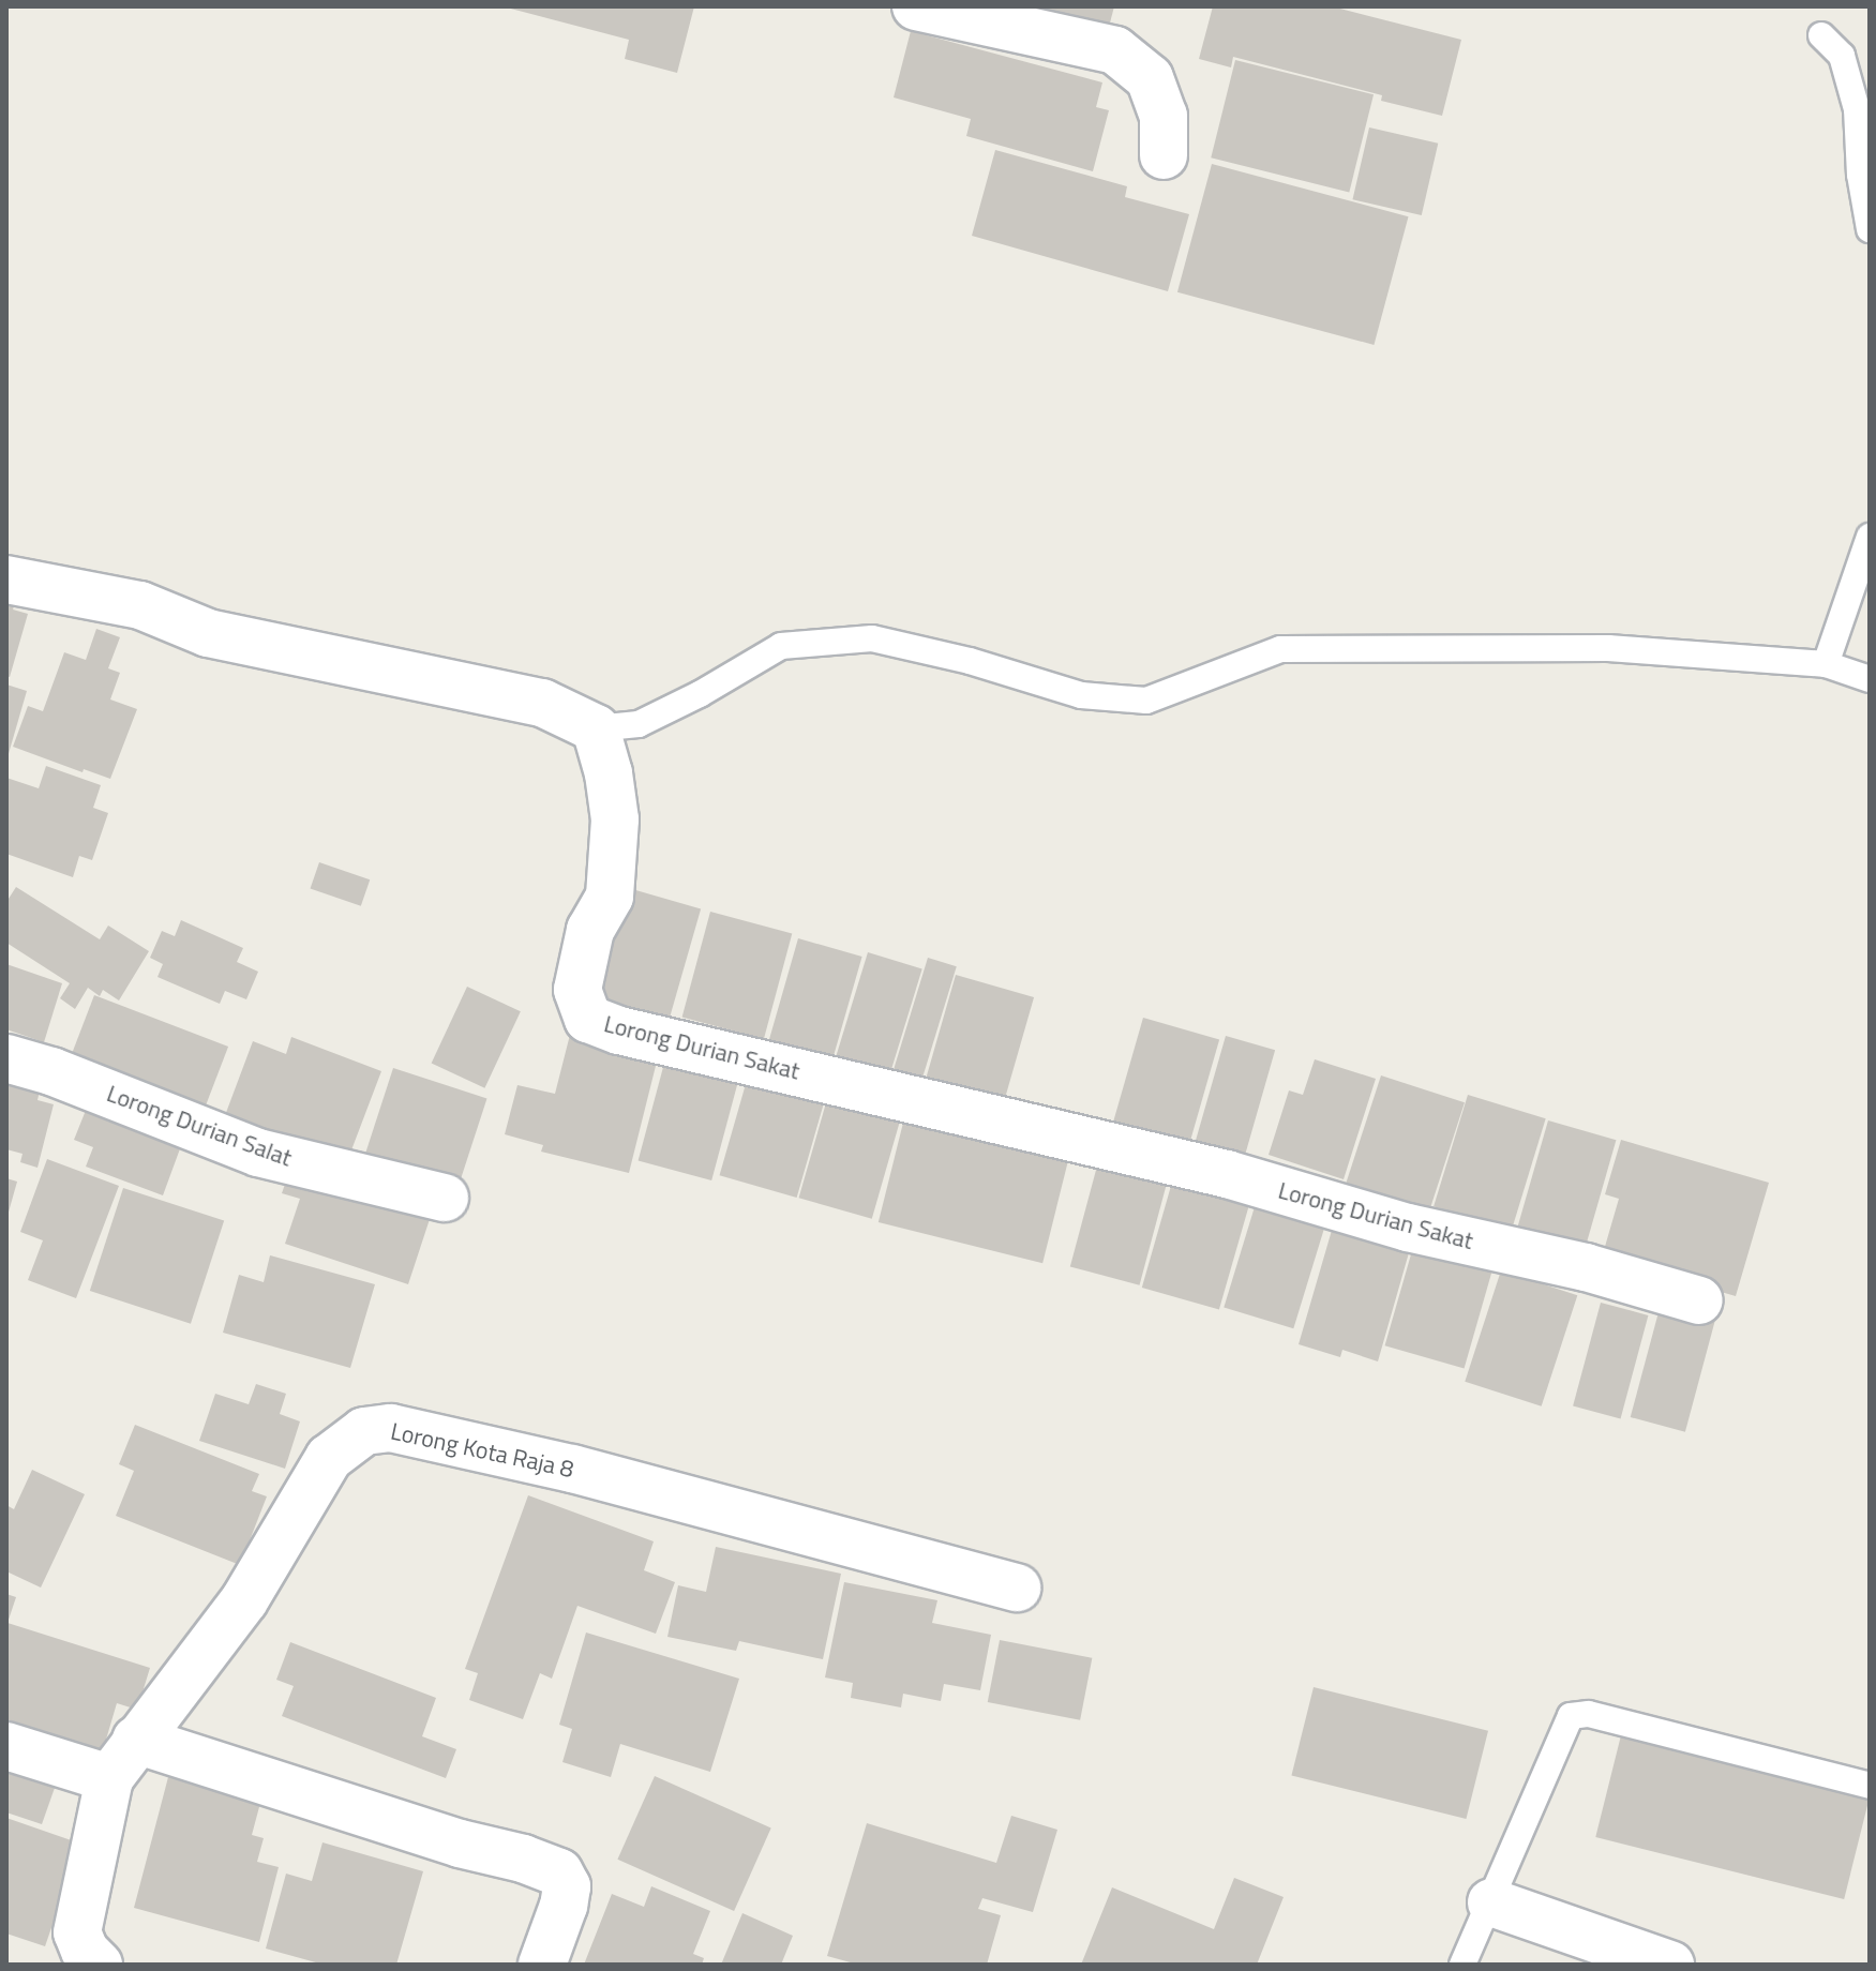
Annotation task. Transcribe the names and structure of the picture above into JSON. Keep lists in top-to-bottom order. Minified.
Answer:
{"streets":{"street":["Lorong Durian Sakat","Lorong Durian Salat","Lorong Kota Raja 8"]}}
